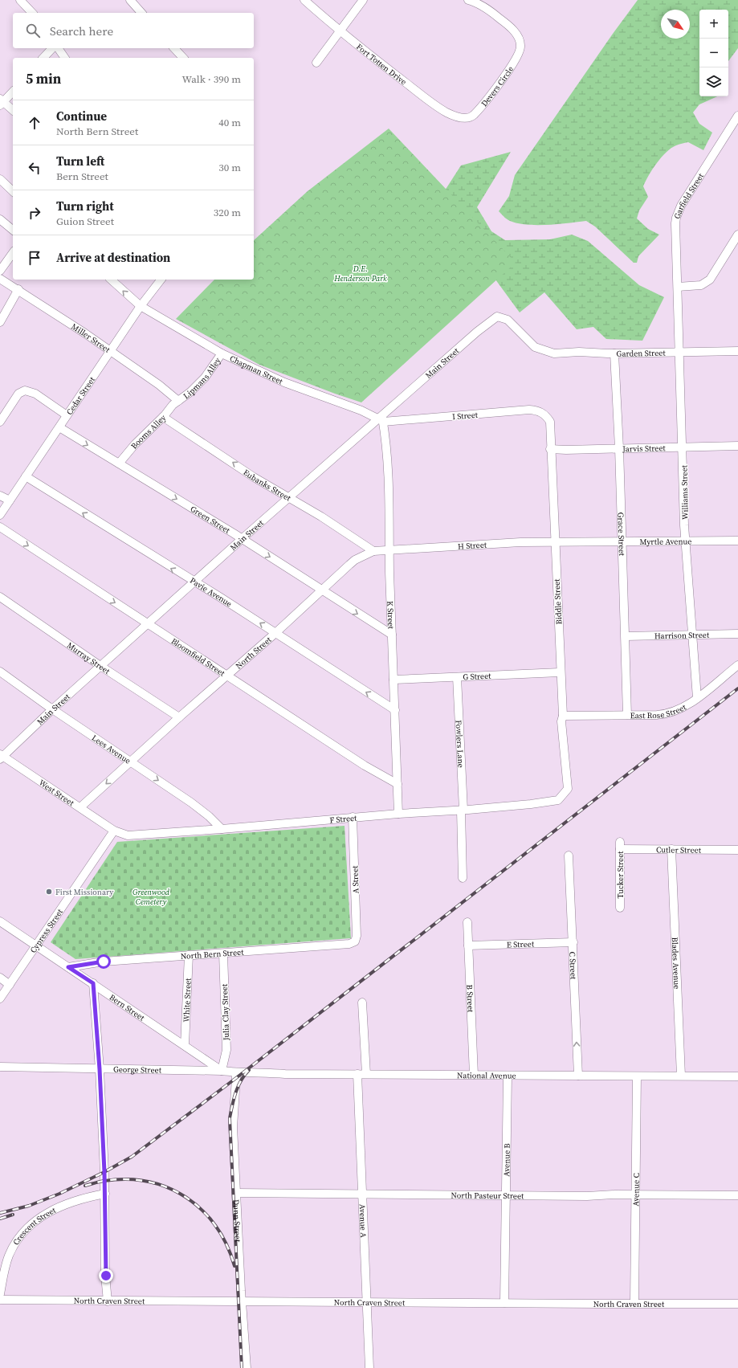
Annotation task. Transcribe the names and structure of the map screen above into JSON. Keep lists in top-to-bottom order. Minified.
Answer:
{"streets":{"street":["Fort Totten Drive","Devers Circle","Garfield Street","Miller Street","Garden Street","Main Street","Chapman Street","Lipmans Alley","Cedar Street","I Street","Booms Alley","Jarvis Street","Eubanks Street","Williams Street","Green Street","Grace Street","Myrtle Avenue","H Street","Pavie Avenue","Biddle Street","K Street","Harrison Street","North Street","Bloomfield Street","Murray Street","G Street","East Rose Street","Fowlers Lane","Lees Avenue","West Street","F Street","Cutler Street","Tucker Street","A Street","Cypress Street","E Street","North Bern Street","Blades Avenue","C Street","B Street","White Street","Bern Street","Julia Clay Street","George Street","National Avenue","Avenue B","Avenue C","North Pasteur Street","Dunn Street","Avenue A","Crescent Street","North Craven Street"]},"crossings":[["Fort Totten Drive","Devers Circle"],["Garfield Street","Williams Street"],["Miller Street","Lipmans Alley"],["Miller Street","Cedar Street"],["Miller Street","Booms Alley"],["Garden Street","Main Street"],["Garden Street","Williams Street"],["Garden Street","Grace Street"],["Main Street","Chapman Street"],["Main Street","I Street"],["Main Street","Eubanks Street"],["Main Street","Green Street"],["Main Street","Pavie Avenue"],["Main Street","K Street"],["Main Street","Bloomfield Street"],["Main Street","Murray Street"],["Main Street","Lees Avenue"],["Main Street","West Street"],["Chapman Street","Lipmans Alley"],["Chapman Street","Cedar Street"],["Chapman Street","I Street"],["Chapman Street","K Street"],["Lipmans Alley","Booms Alley"],["Cedar Street","Green Street"],["Cedar Street","Pavie Avenue"],["I Street","Biddle Street"],["I Street","K Street"],["Booms Alley","Eubanks Street"],["Booms Alley","Green Street"],["Jarvis Street","Williams Street"],["Jarvis Street","Grace Street"],["Jarvis Street","Biddle Street"],["Eubanks Street","North Street"],["Williams Street","Myrtle Avenue"],["Williams Street","Harrison Street"],["Williams Street","East Rose Street"],["Green Street","K Street"],["Green Street","North Street"],["Grace Street","Myrtle Avenue"],["Grace Street","Harrison Street"],["Grace Street","East Rose Street"],["Myrtle Avenue","H Street"],["Myrtle Avenue","Biddle Street"],["H Street","Biddle Street"],["H Street","K Street"],["H Street","North Street"],["Pavie Avenue","K Street"],["Pavie Avenue","North Street"],["Biddle Street","G Street"],["Biddle Street","East Rose Street"],["Biddle Street","F Street"],["K Street","North Street"],["K Street","Bloomfield Street"],["K Street","G Street"],["K Street","F Street"],["North Street","Bloomfield Street"],["North Street","Murray Street"],["North Street","Lees Avenue"],["North Street","West Street"],["G Street","Fowlers Lane"],["Fowlers Lane","F Street"],["Lees Avenue","F Street"],["West Street","F Street"],["West Street","Cypress Street"],["F Street","A Street"],["F Street","Cypress Street"],["Cutler Street","Tucker Street"],["Cutler Street","Blades Avenue"],["A Street","North Bern Street"],["Cypress Street","Bern Street"],["E Street","C Street"],["E Street","B Street"],["North Bern Street","White Street"],["North Bern Street","Bern Street"],["North Bern Street","Julia Clay Street"],["Blades Avenue","National Avenue"],["C Street","National Avenue"],["B Street","National Avenue"],["White Street","Bern Street"],["Bern Street","Julia Clay Street"],["Bern Street","George Street"],["Julia Clay Street","George Street"],["George Street","National Avenue"],["George Street","Dunn Street"],["National Avenue","Avenue B"],["National Avenue","Avenue C"],["National Avenue","Dunn Street"],["National Avenue","Avenue A"],["Avenue B","North Pasteur Street"],["Avenue B","North Craven Street"],["Avenue C","North Pasteur Street"],["Avenue C","North Craven Street"],["North Pasteur Street","Dunn Street"],["North Pasteur Street","Avenue A"],["Dunn Street","North Craven Street"],["Avenue A","North Craven Street"]],"one_way":["Eubanks Street","Green Street","Pavie Avenue","Bloomfield Street","Lees Avenue","C Street"],"parks":["D.E. Henderson Park","Greenwood Cemetery"],"places":["First Missionary"],"north":"bottom right","page":{"map_buttons":["+","−"],"search":"Search here","heading":["5 min","Walk · 390 m"],"list":[["Continue","North Bern Street","40 m"],["Turn left","Bern Street","30 m"],["Turn right","Guion Street","320 m"],"Arrive at destination"]}}
